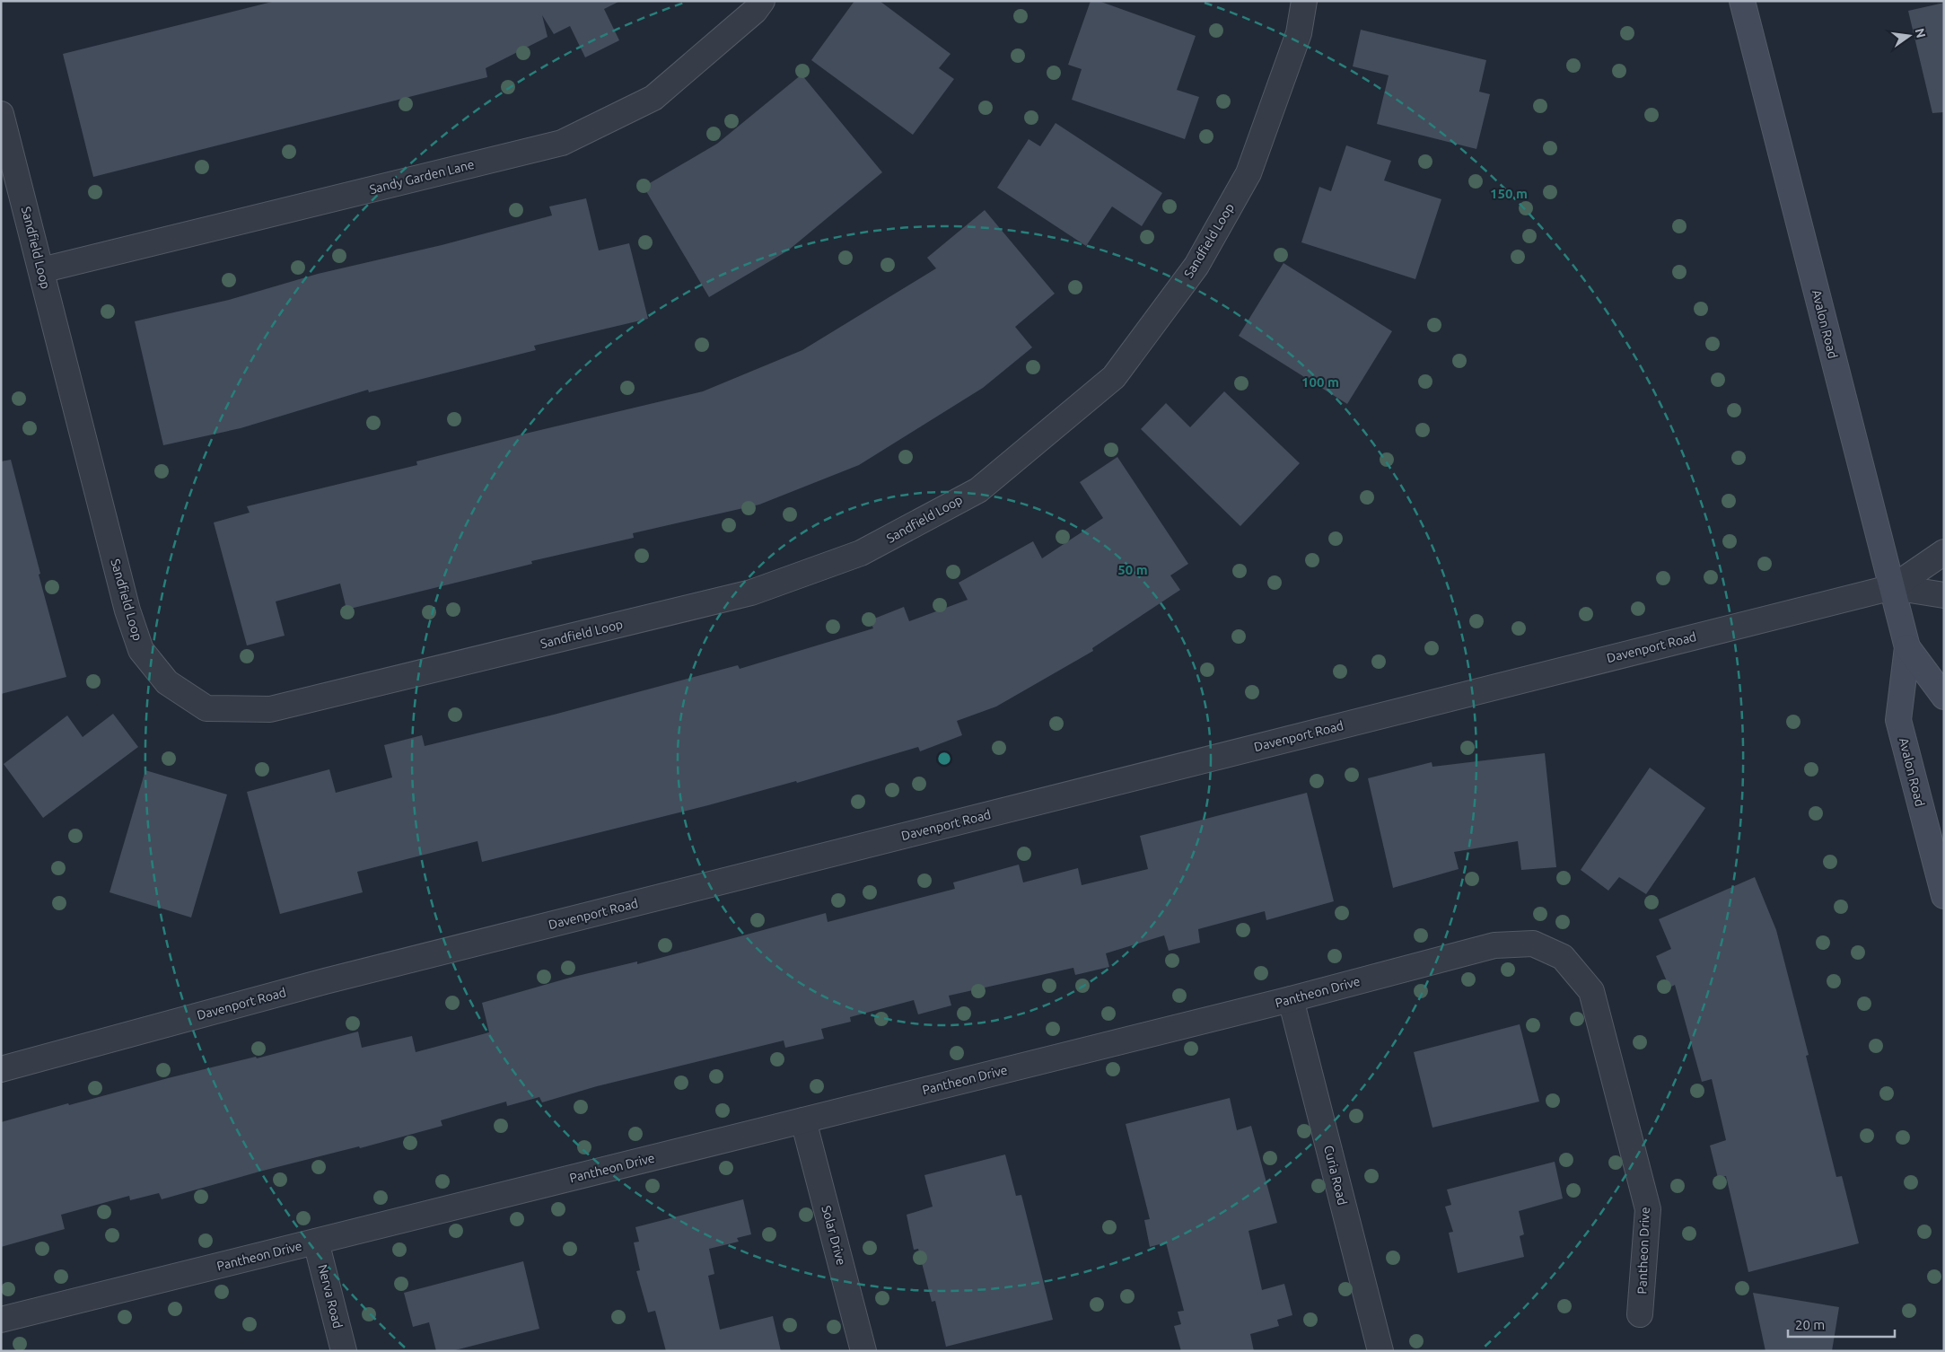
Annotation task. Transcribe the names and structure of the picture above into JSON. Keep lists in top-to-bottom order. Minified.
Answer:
{"streets":{"main road":["Avalon Road"],"street":["Sandy Garden Lane","Sandfield Loop","Davenport Road","Pantheon Drive","Curia Road","Solar Drive","Nerva Road"]},"crossings":[["Sandy Garden Lane","Sandfield Loop"],["Avalon Road","Davenport Road"],["Pantheon Drive","Curia Road"],["Pantheon Drive","Solar Drive"],["Pantheon Drive","Nerva Road"]],"scale_bar":"20 m","north":"right","rings":["150 m","100 m","50 m"]}
